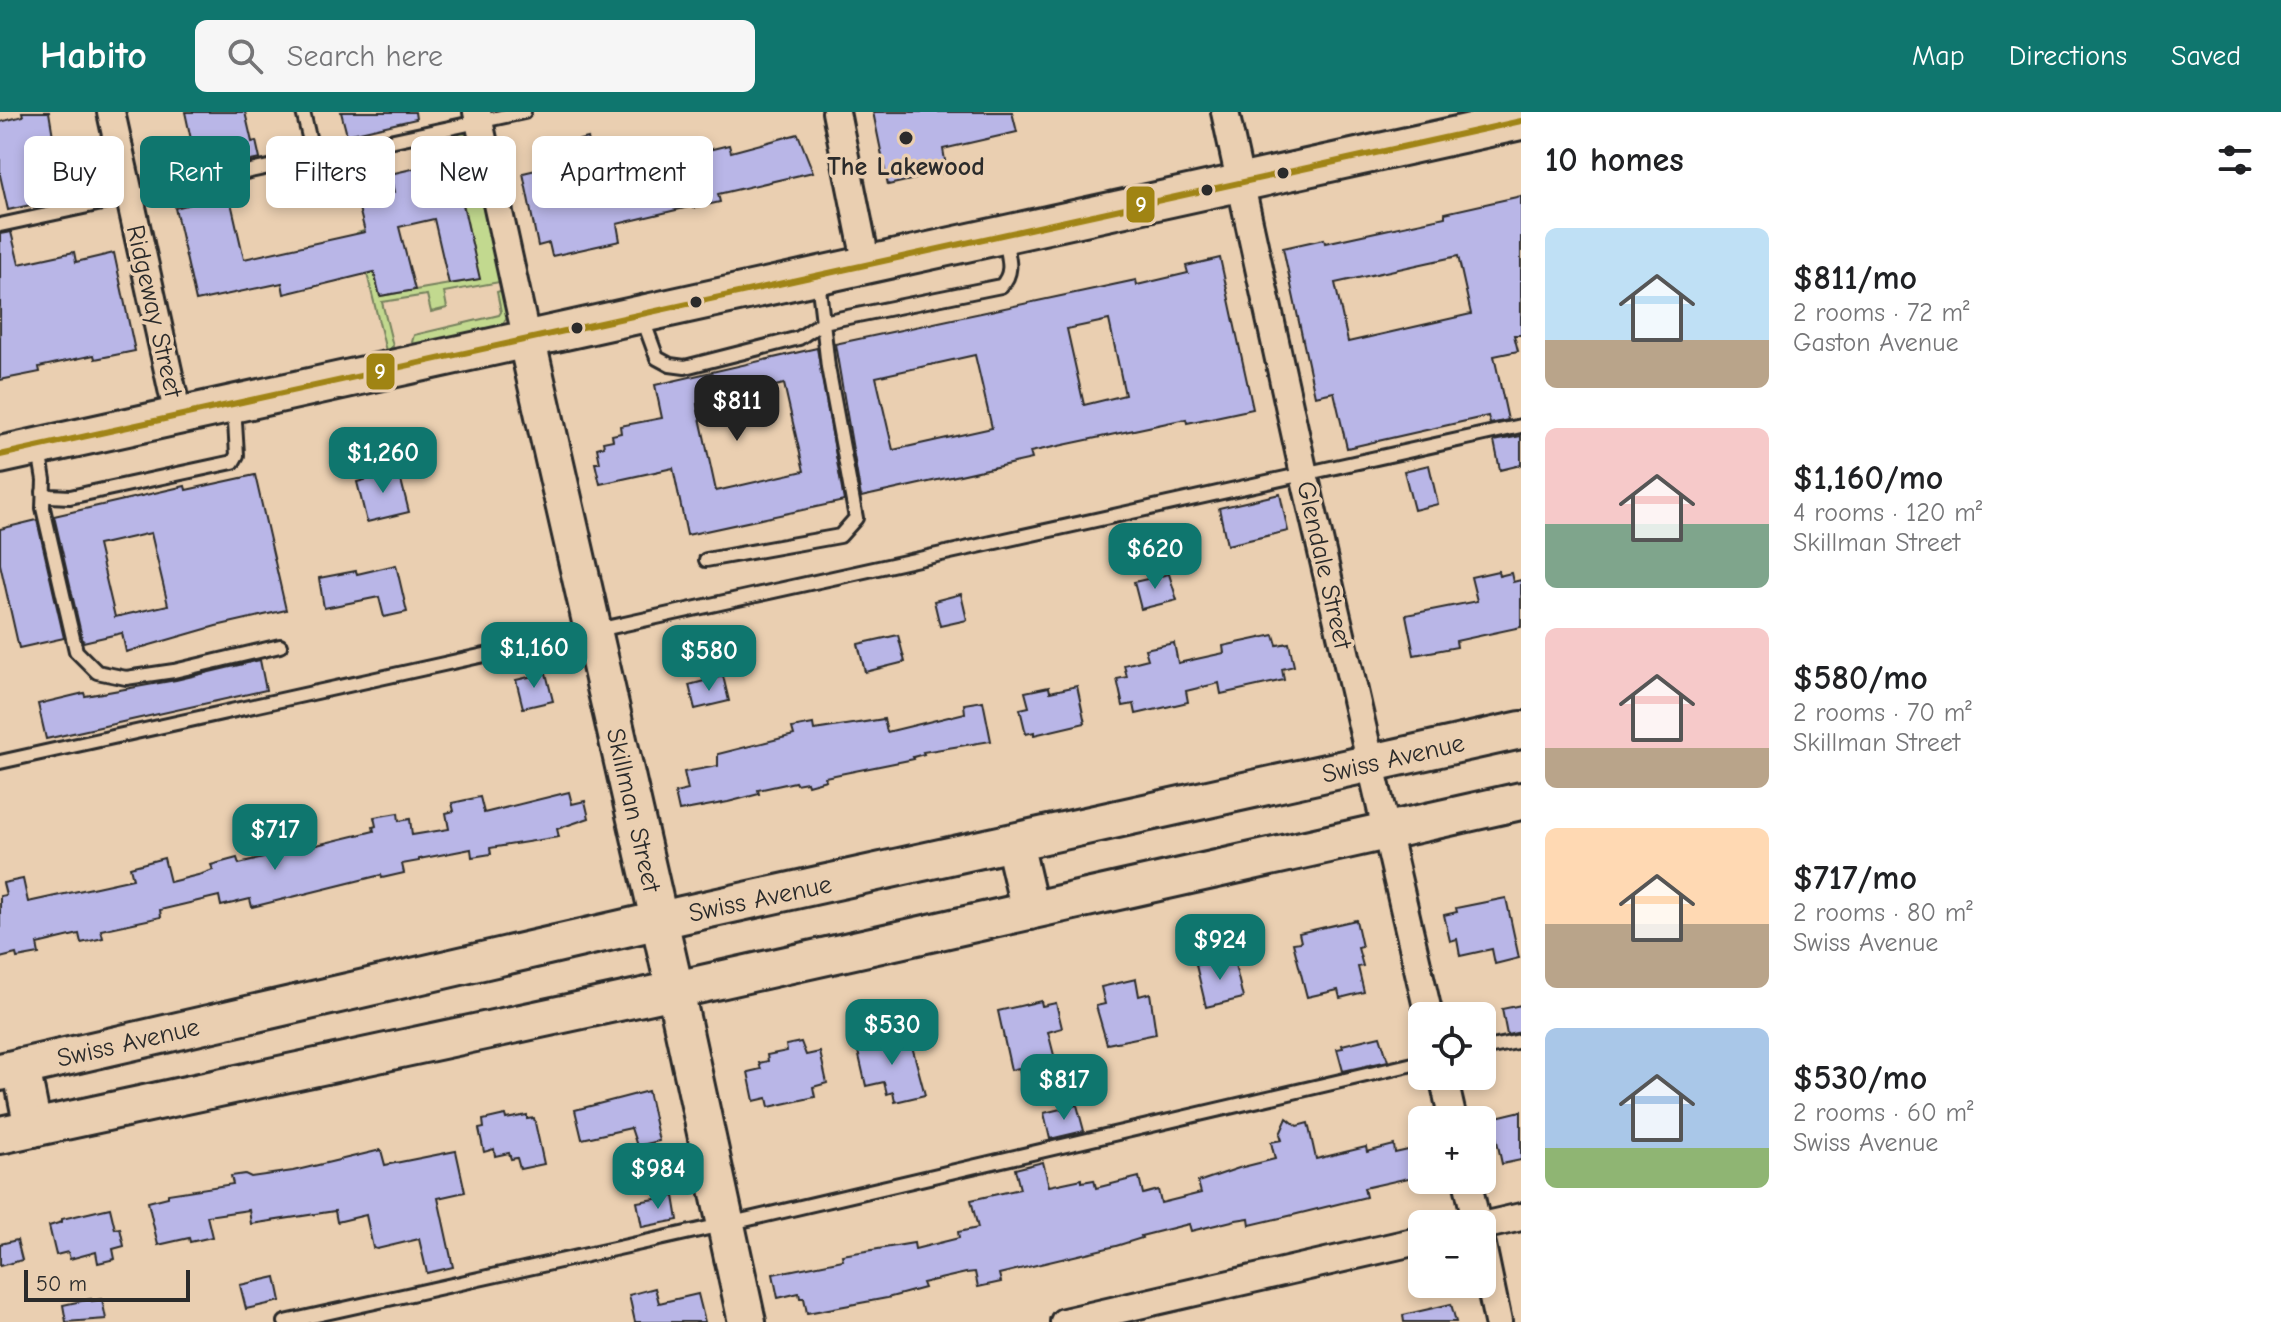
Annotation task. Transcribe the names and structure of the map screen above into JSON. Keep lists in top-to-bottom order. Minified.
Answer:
{"streets":{"street":["Ridgeway Street","Glendale Street","Swiss Avenue","Skillman Street"]},"crossings":[["Glendale Street","Swiss Avenue"],["Swiss Avenue","Skillman Street"]],"places":["The Lakewood"],"lines":["transit line 9"],"scale_bar":"50 m","page":{"header":"Habito","search":"Search here","nav":["Map","Directions","Saved"],"heading":"10 homes","chip":["Buy","Rent","Filters","New","Apartment"],"list":[{"name":"$811/mo","note":"2 rooms · 72 m² · Gaston Avenue"},{"name":"$1,160/mo","note":"4 rooms · 120 m² · Skillman Street"},{"name":"$580/mo","note":"2 rooms · 70 m² · Skillman Street"},{"name":"$717/mo","note":"2 rooms · 80 m² · Swiss Avenue"},{"name":"$530/mo","note":"2 rooms · 60 m² · Swiss Avenue"}],"price":["$811","$1,260","$620","$1,160","$580","$717","$924","$530","$817","$984"],"map_buttons":["+","−"],"scale":"50 m"}}
